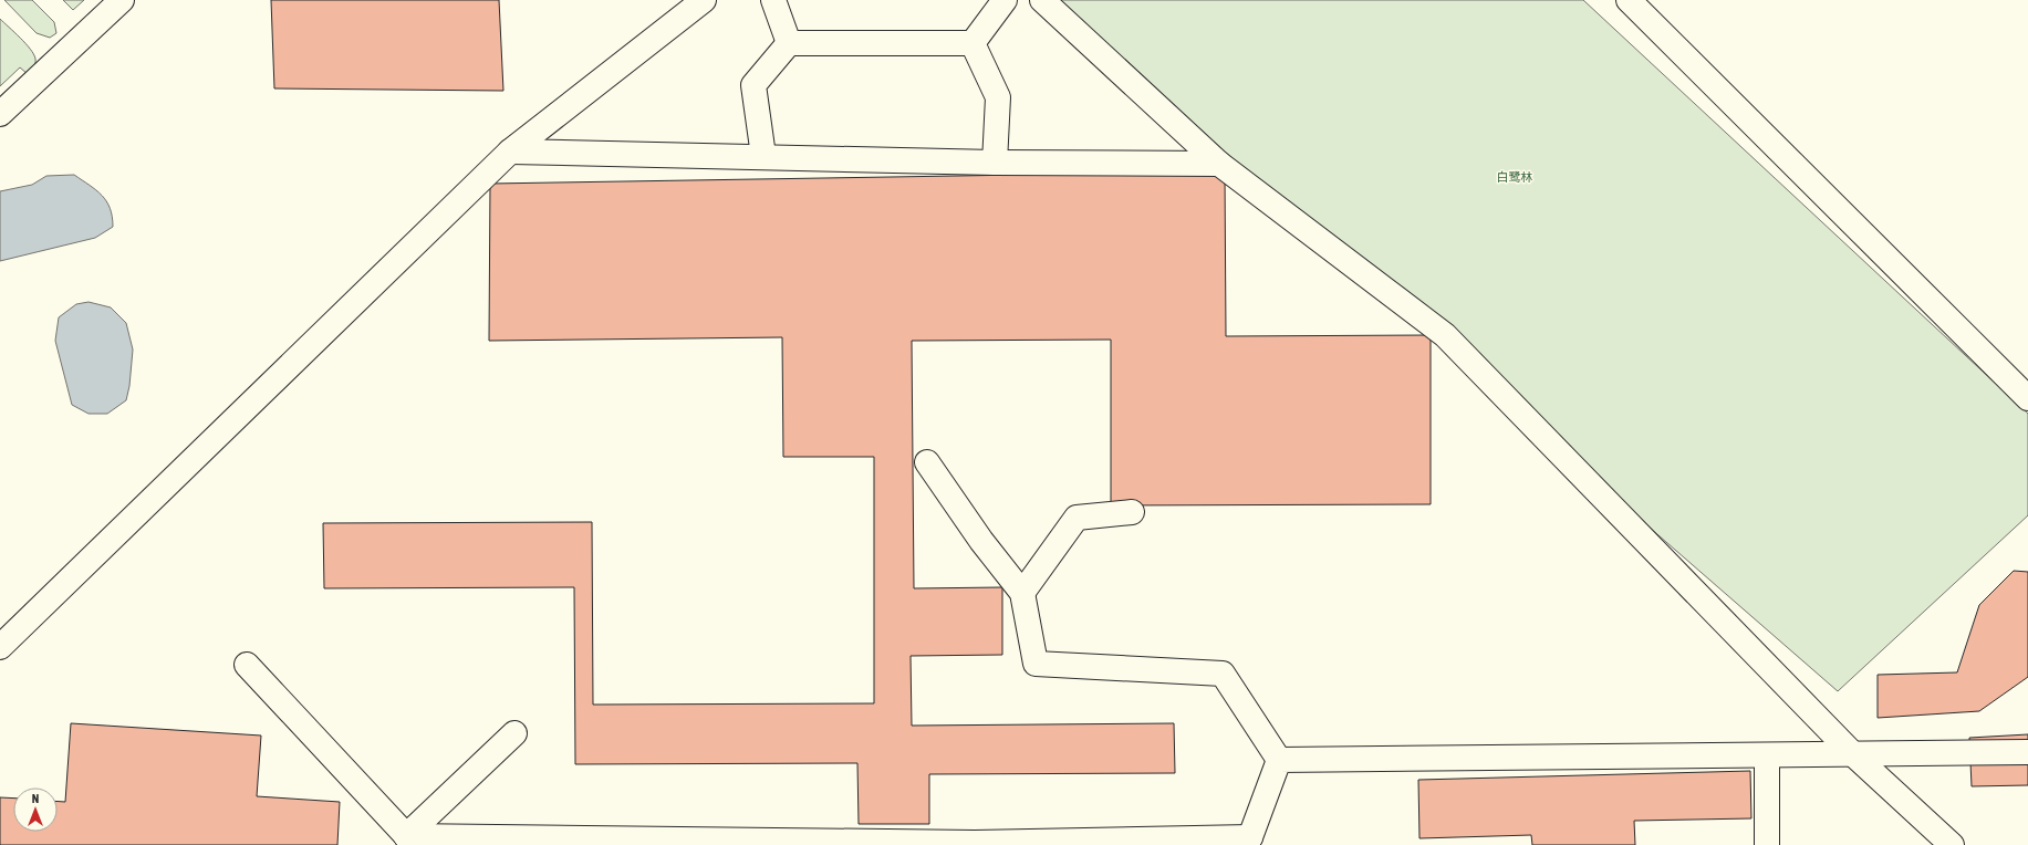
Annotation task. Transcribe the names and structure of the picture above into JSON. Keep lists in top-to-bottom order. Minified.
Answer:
{"parks":["白鹭林"],"north":"top"}
